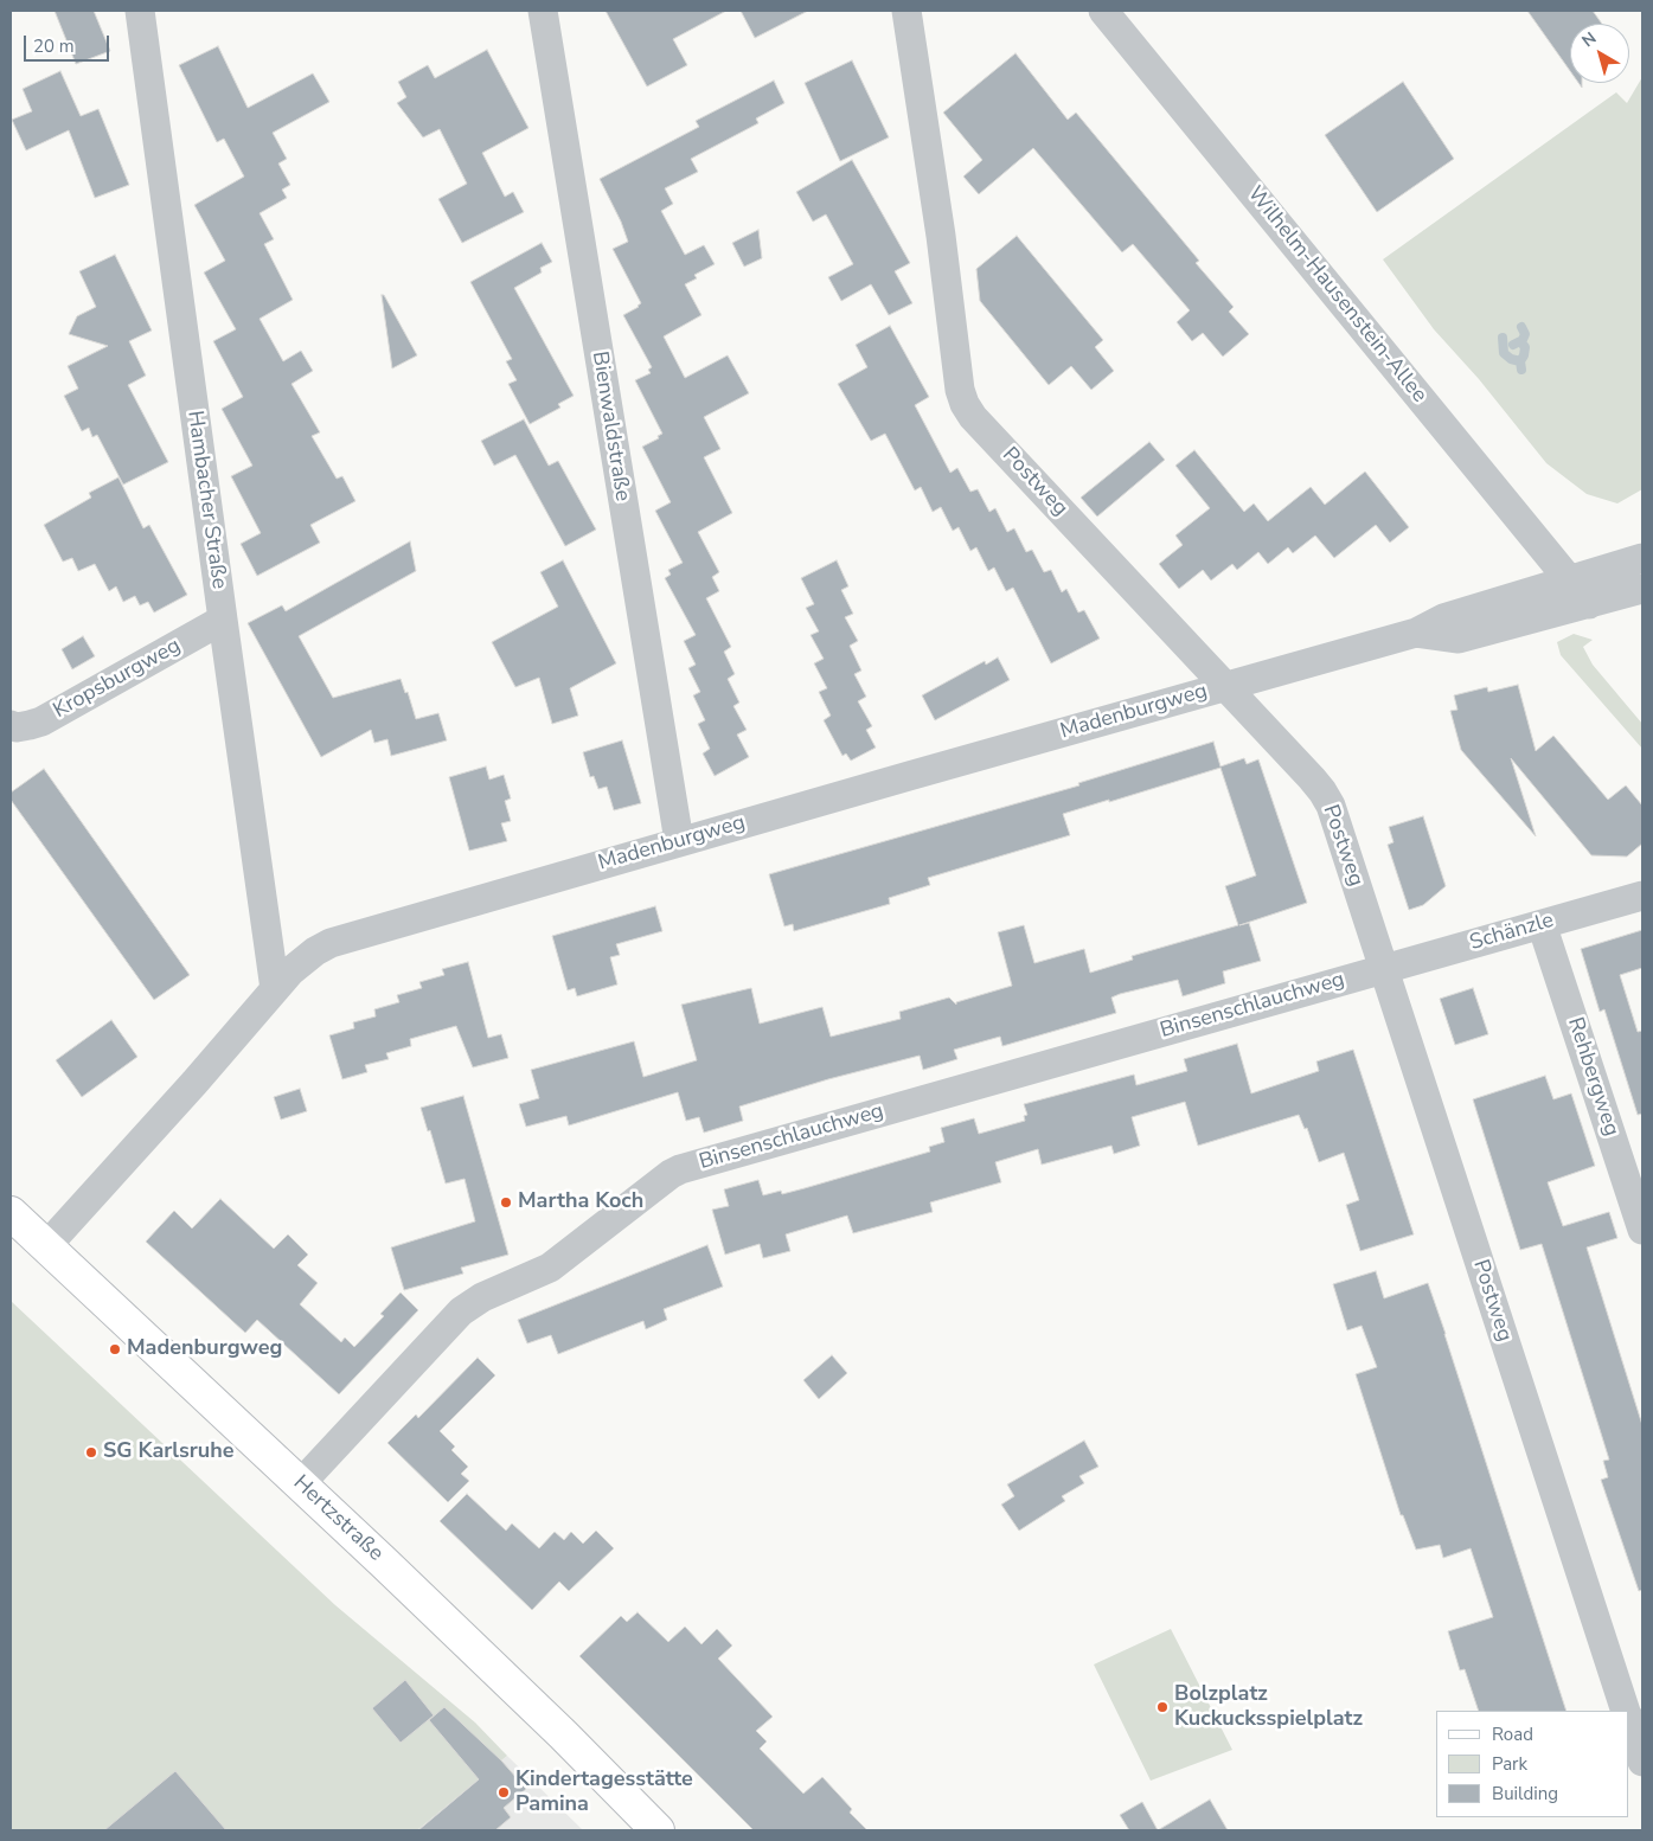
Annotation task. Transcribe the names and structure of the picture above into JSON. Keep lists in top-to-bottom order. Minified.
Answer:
{"streets":{"main road":["Hertzstraße"],"street":["Wilhelm-Hausenstein-Allee","Bienwaldstraße","Postweg","Hambacher Straße","Kropsburgweg","Madenburgweg","Schänzle","Binsenschlauchweg","Rehbergweg"]},"crossings":[["Wilhelm-Hausenstein-Allee","Madenburgweg"],["Bienwaldstraße","Madenburgweg"],["Postweg","Madenburgweg"],["Postweg","Schänzle"],["Postweg","Binsenschlauchweg"],["Hambacher Straße","Kropsburgweg"],["Hambacher Straße","Madenburgweg"],["Madenburgweg","Hertzstraße"],["Schänzle","Binsenschlauchweg"],["Schänzle","Rehbergweg"],["Binsenschlauchweg","Hertzstraße"]],"places":["Martha Koch","Madenburgweg","SG Karlsruhe","Bolzplatz Kuckucksspielplatz","Kindertagesstätte Pamina"],"legend":["Road","Park","Building"],"scale_bar":"20 m","north":"top left"}
